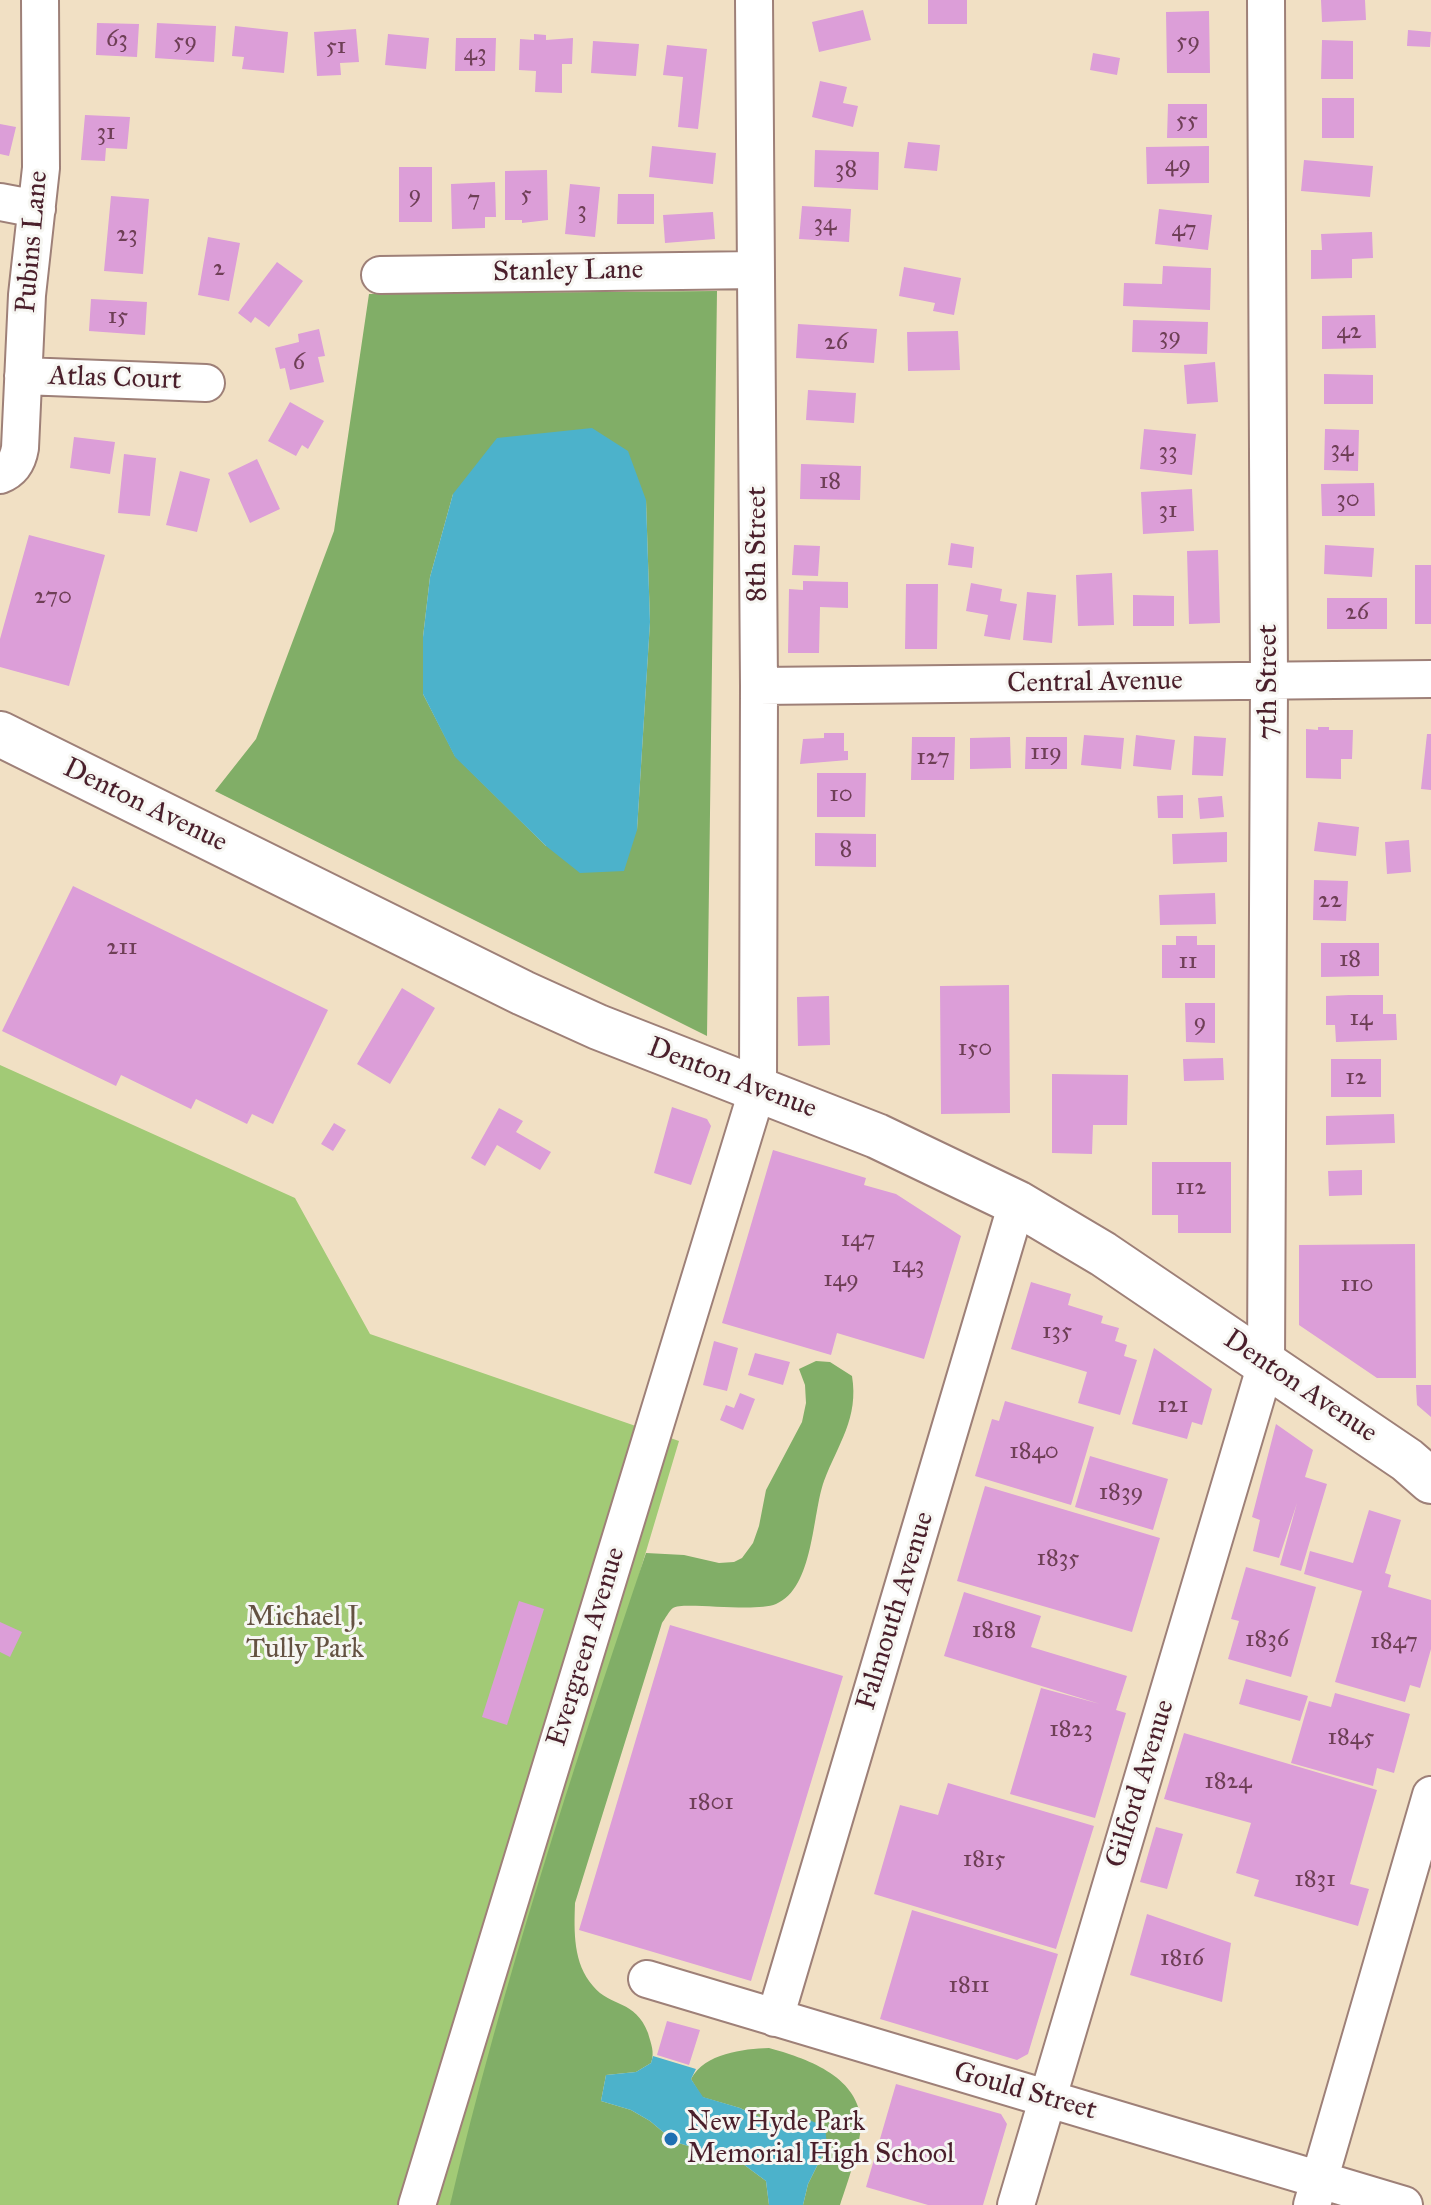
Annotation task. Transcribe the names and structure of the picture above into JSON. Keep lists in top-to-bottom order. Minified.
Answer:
{"streets":{"main road":["Denton Avenue"],"street":["Pubins Lane","Stanley Lane","Atlas Court","8th Street","7th Street","Central Avenue","Falmouth Avenue","Evergreen Avenue","Gilford Avenue","Gould Street"]},"crossings":[["Pubins Lane","Atlas Court"],["Stanley Lane","8th Street"],["8th Street","Central Avenue"],["8th Street","Denton Avenue"],["8th Street","Evergreen Avenue"],["7th Street","Central Avenue"],["7th Street","Denton Avenue"],["7th Street","Gilford Avenue"],["Denton Avenue","Falmouth Avenue"],["Denton Avenue","Evergreen Avenue"],["Denton Avenue","Gilford Avenue"],["Falmouth Avenue","Gould Street"],["Gilford Avenue","Gould Street"]],"parks":["Michael J. Tully Park"],"places":["New Hyde Park Memorial High School"],"house_numbers":["63","59","59","51","43","55","31","49","38","9","5","7","3","34","47","23","2","15","42","39","26","6","34","33","18","30","31","270","26","119","127","10","8","22","211","18","11","14","9","150","12","112","147","143","149","110","135","121","1840","1839","1835","1818","1836","1847","1823","1845","1824","1801","1815","1831","1816","1811"]}
